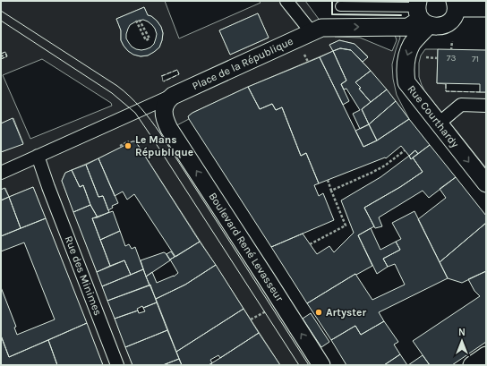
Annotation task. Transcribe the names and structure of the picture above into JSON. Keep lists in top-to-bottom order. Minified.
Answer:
{"streets":{"street":["Place de la République","Rue Courthardy","Boulevard René Levasseur","Rue des Minimes"]},"crossings":[["Place de la République","Boulevard René Levasseur"],["Place de la République","Rue des Minimes"]],"one_way":["Rue Courthardy","Boulevard René Levasseur"],"places":["Le Mans République","Artyster"],"house_numbers":["73","71"],"north":"top"}
